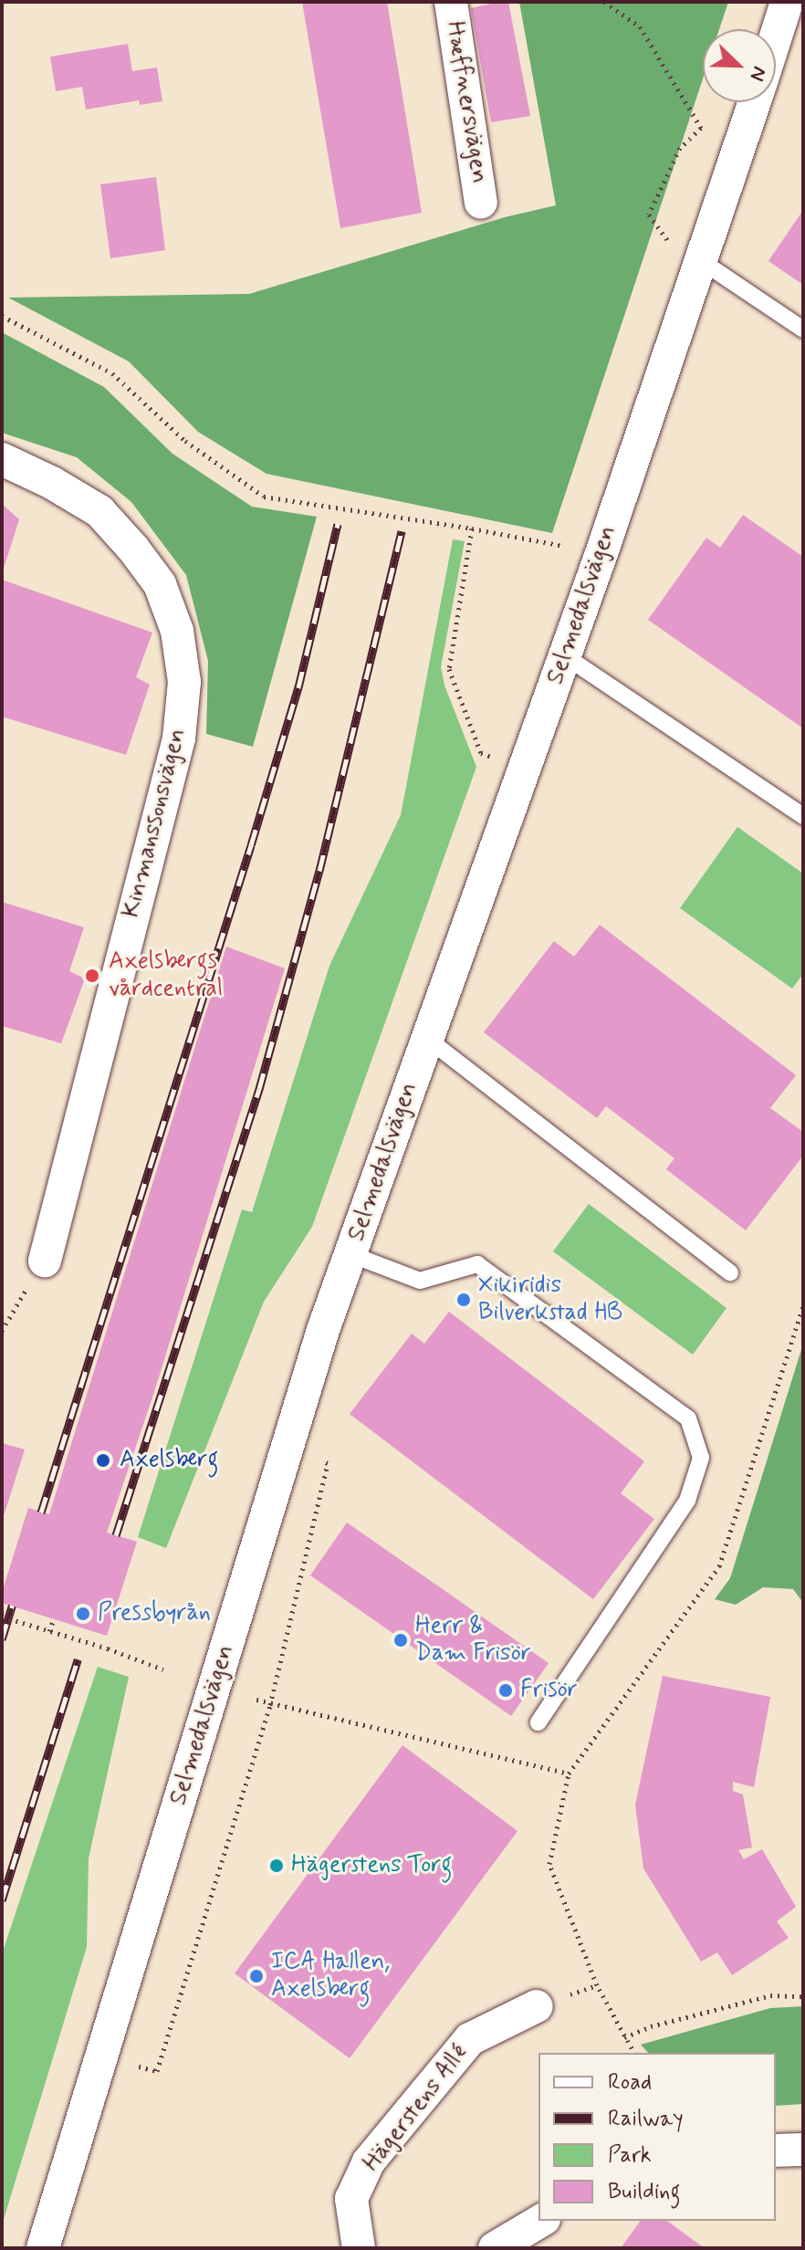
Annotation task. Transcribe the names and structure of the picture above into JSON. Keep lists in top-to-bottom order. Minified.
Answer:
{"streets":{"street":["Hæffnersvägen","Selmedalsvägen","Kinmanssonsvägen","Hägerstens Allé"]},"places":["Axelsbergs vårdcentral","Xikiridis Bilverkstad HB","Axelsberg","Pressbyrån","Herr & Dam Frisör","Frisör","Hägerstens Torg","ICA Hallen, Axelsberg"],"legend":["Road","Railway","Park","Building"],"north":"bottom right"}
